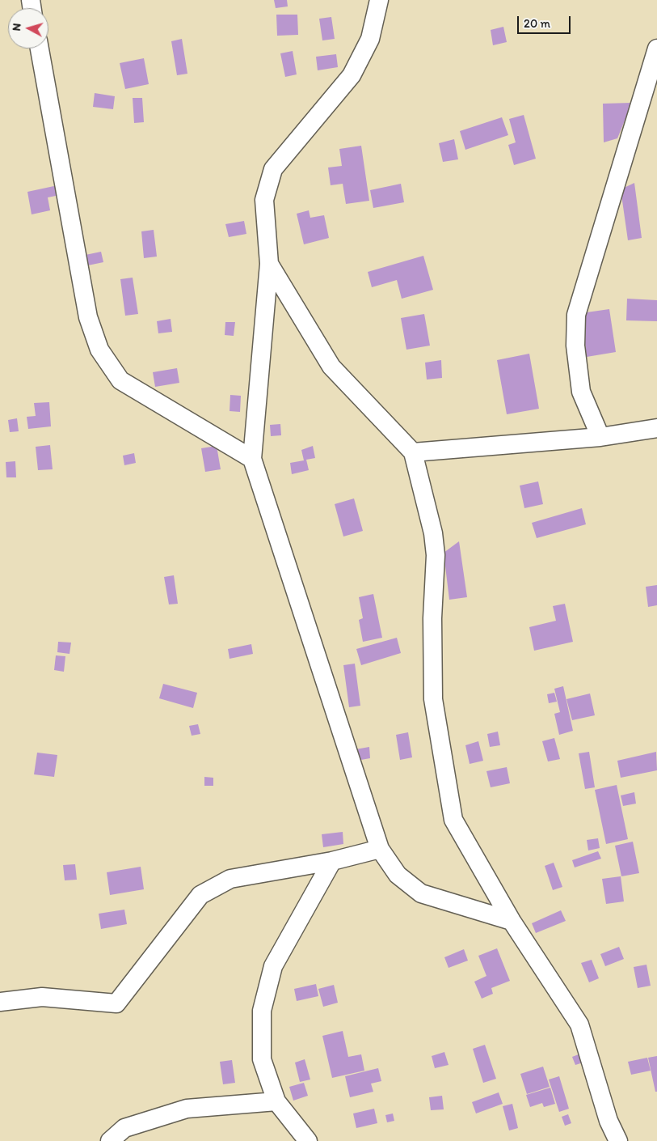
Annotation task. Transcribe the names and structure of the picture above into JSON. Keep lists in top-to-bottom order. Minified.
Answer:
{"scale_bar":"20 m","north":"left"}
